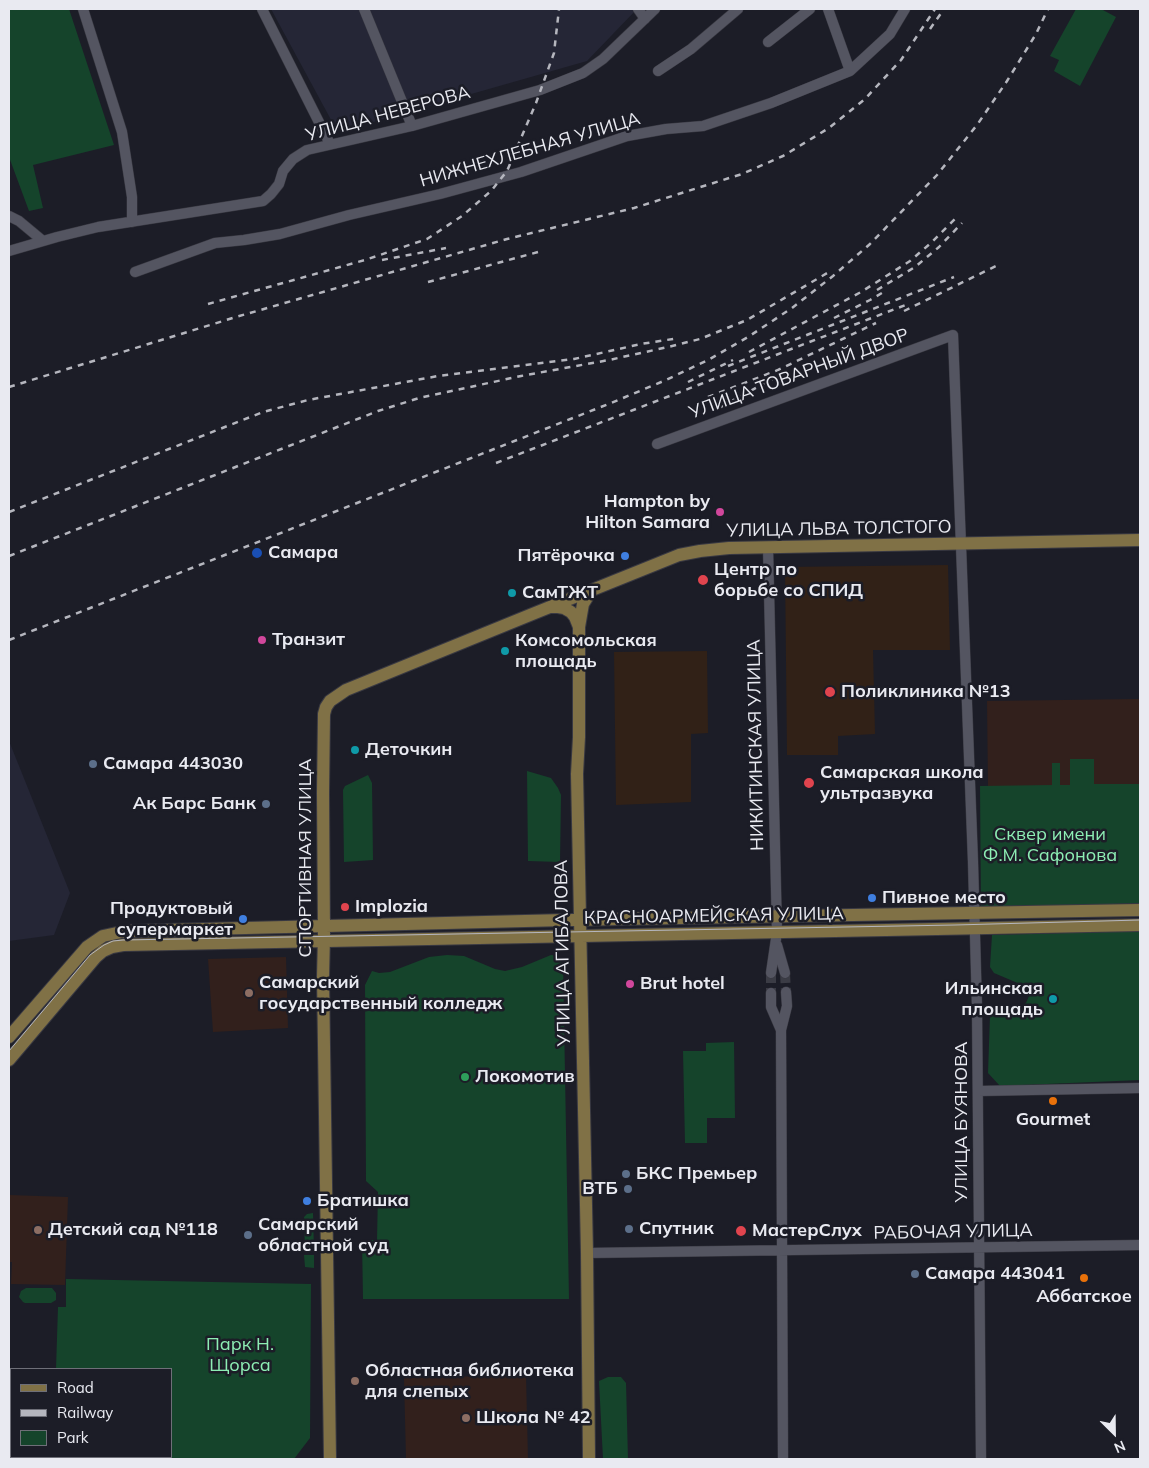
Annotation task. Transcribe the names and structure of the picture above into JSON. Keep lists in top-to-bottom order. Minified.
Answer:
{"streets":{"main road":["УЛИЦА ЛЬВА ТОЛСТОГО","СПОРТИВНАЯ УЛИЦА","КРАСНОАРМЕЙСКАЯ УЛИЦА","УЛИЦА АГИБАЛОВА"],"street":["УЛИЦА НЕВЕРОВА","НИЖНЕХЛЕБНАЯ УЛИЦА","УЛИЦА ТОВАРНЫЙ ДВОР","НИКИТИНСКАЯ УЛИЦА","УЛИЦА БУЯНОВА","РАБОЧАЯ УЛИЦА"]},"crossings":[["УЛИЦА ТОВАРНЫЙ ДВОР","УЛИЦА БУЯНОВА"],["УЛИЦА ЛЬВА ТОЛСТОГО","НИКИТИНСКАЯ УЛИЦА"],["УЛИЦА ЛЬВА ТОЛСТОГО","СПОРТИВНАЯ УЛИЦА"],["УЛИЦА ЛЬВА ТОЛСТОГО","УЛИЦА АГИБАЛОВА"],["УЛИЦА ЛЬВА ТОЛСТОГО","УЛИЦА БУЯНОВА"],["НИКИТИНСКАЯ УЛИЦА","КРАСНОАРМЕЙСКАЯ УЛИЦА"],["СПОРТИВНАЯ УЛИЦА","КРАСНОАРМЕЙСКАЯ УЛИЦА"],["КРАСНОАРМЕЙСКАЯ УЛИЦА","УЛИЦА АГИБАЛОВА"],["КРАСНОАРМЕЙСКАЯ УЛИЦА","УЛИЦА БУЯНОВА"],["УЛИЦА АГИБАЛОВА","РАБОЧАЯ УЛИЦА"],["УЛИЦА БУЯНОВА","РАБОЧАЯ УЛИЦА"]],"parks":["Cквер имени Ф.М. Сафонова","Парк Н. Щорса"],"places":["Hampton by Hilton Samara","Самара","Пятёрочка","Центр по борьбе со СПИД","СамТЖТ","Транзит","Комсомольская площадь","Поликлиника №13","Деточкин","Самара 443030","Самарская школа ультразвука","Ак Барс Банк","Пивное место","Implozia","Продуктовый супермаркет","Brut hotel","Самарский государственный колледж","Ильинская площадь","Локомотив","Gourmet","БКС Премьер","ВТБ","Братишка","Спутник","Детский сад №118","МастерСлух","Самарский областной суд","Самара 443041","Аббатское","Областная библиотека для слепых","Школа № 42"],"legend":["Road","Railway","Park"],"north":"bottom right"}
